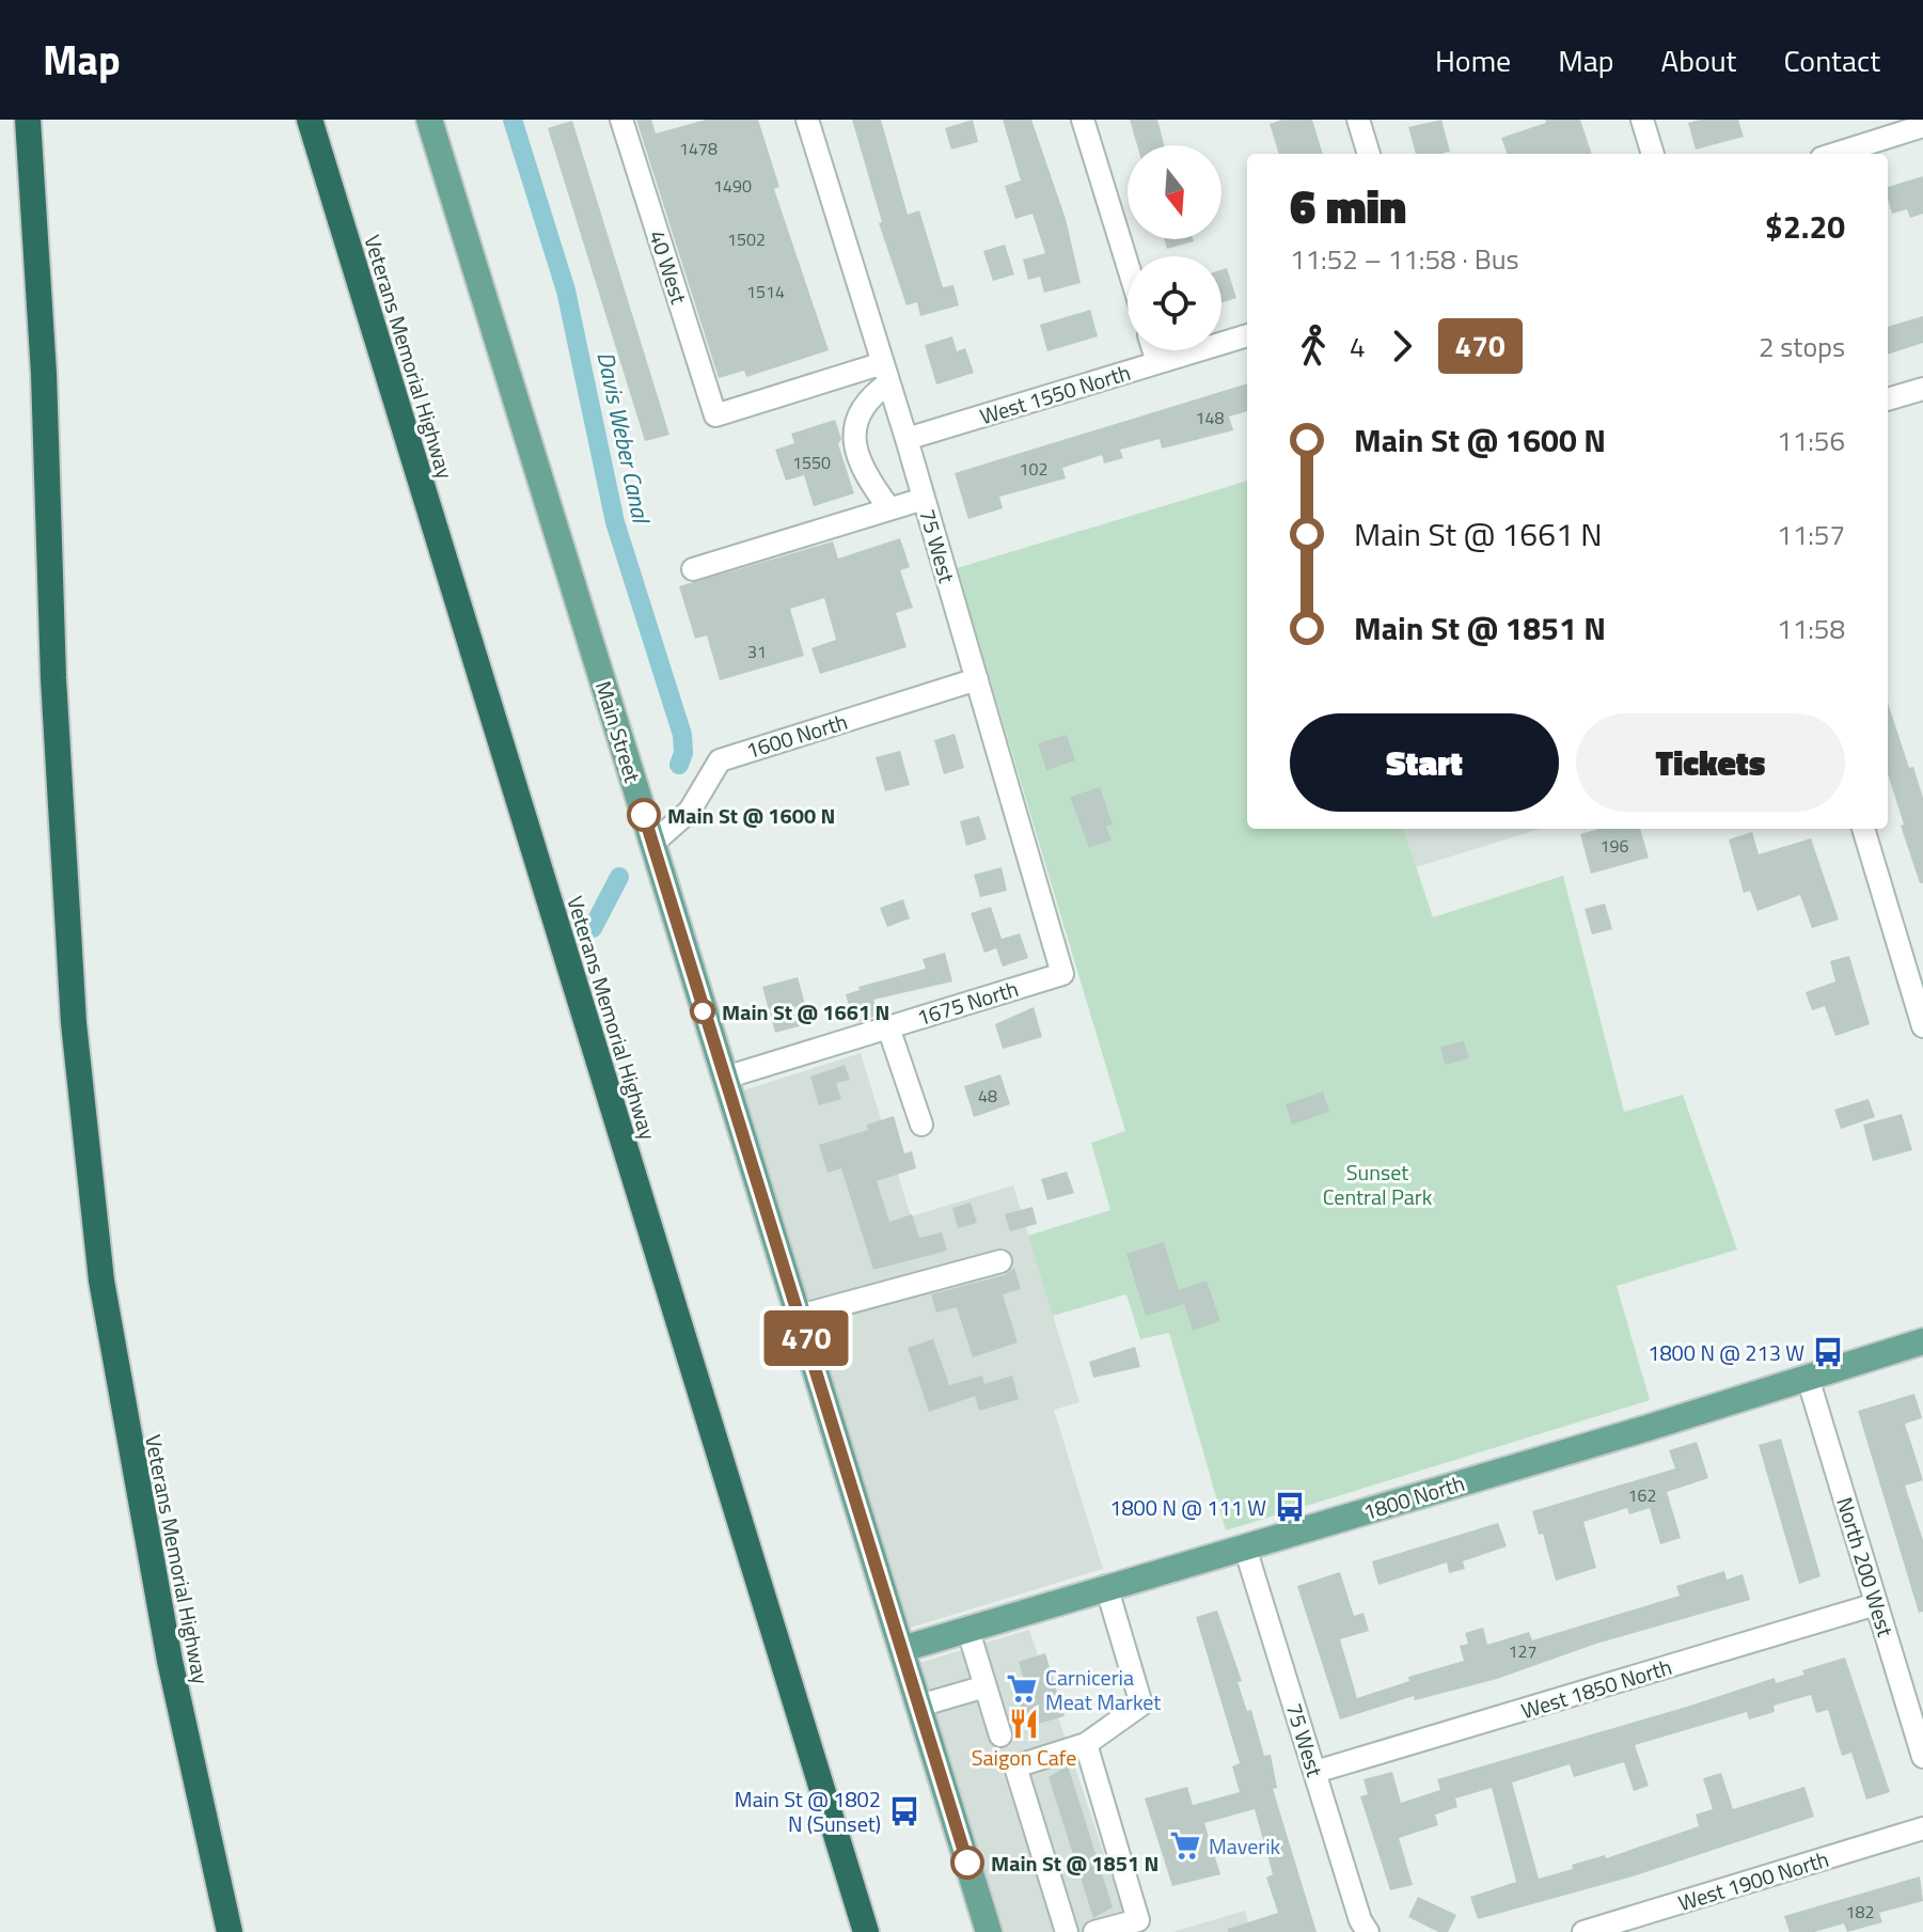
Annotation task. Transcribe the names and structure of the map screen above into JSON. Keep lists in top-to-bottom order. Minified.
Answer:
{"streets":{"highway":["Veterans Memorial Highway"],"main road":["Main Street","1800 North"],"street":["40 West","West 1550 North","75 West","1600 North","1675 North","North 200 West","West 1850 North","West 1900 North"]},"crossings":[["40 West","75 West"],["West 1550 North","75 West"],["75 West","1600 North"],["75 West","1675 North"],["75 West","1800 North"],["75 West","West 1850 North"],["Main Street","1600 North"],["Main Street","1675 North"],["Main Street","1800 North"],["1800 North","North 200 West"],["North 200 West","West 1850 North"]],"water":["Davis Weber Canal"],"parks":["Sunset Central Park"],"places":{"other":["Main St @ 1600 N","Main St @ 1661 N","Main St @ 1851 N"],"bus stop":["1800 N @ 213 W","1800 N @ 111 W","Main St @ 1802 N (Sunset)"],"supermarket":["Carniceria Meat Market","Maverik"],"restaurant":["Saigon Cafe"]},"lines":["bus line 470"],"house_numbers":["1478","1490","1502","1514","148","1550","102","31","196","48","162","127","182"],"north":"bottom","page":{"header":"Map","nav":["Home","Map","About","Contact"],"on_map":"470","heading":["6 min","11:52 – 11:58 · Bus","$2.20"],"legs":["4","470","2 stops"],"list":[{"name":"Main St @ 1600 N","value":"11:56"},{"name":"Main St @ 1661 N","value":"11:57"},{"name":"Main St @ 1851 N","value":"11:58"}],"buttons":["Start","Tickets"]}}
